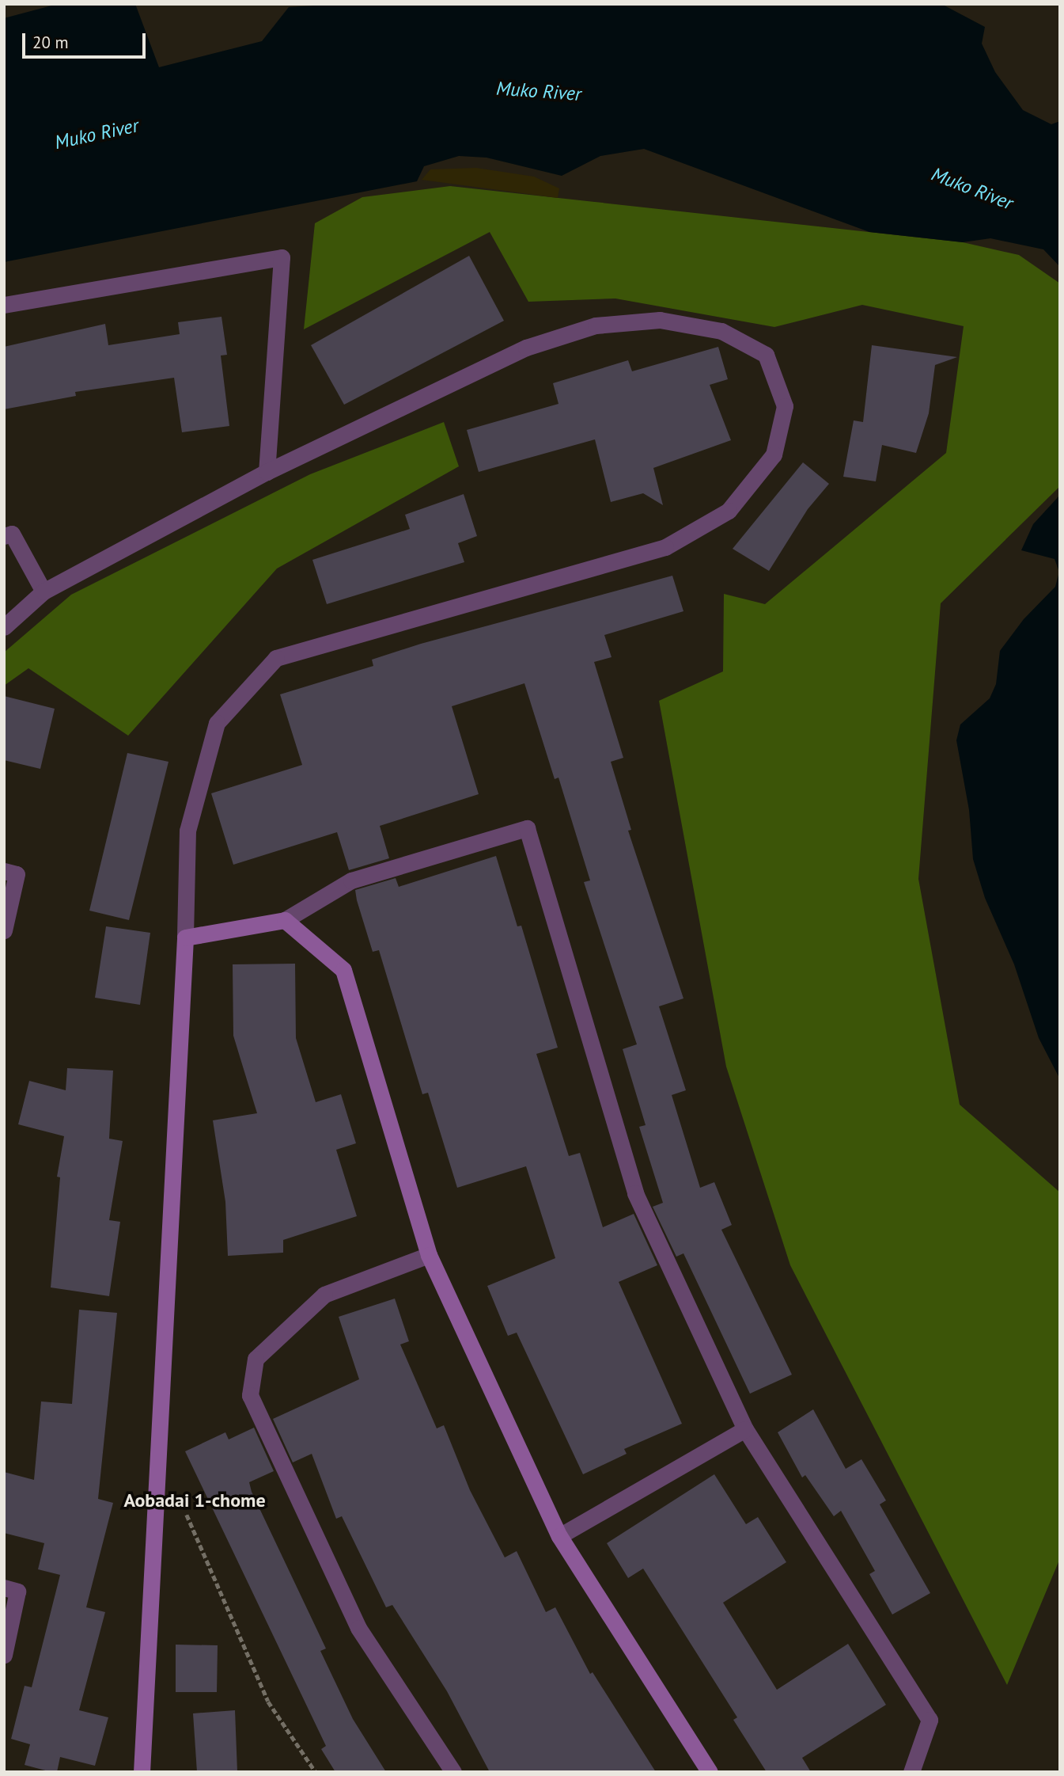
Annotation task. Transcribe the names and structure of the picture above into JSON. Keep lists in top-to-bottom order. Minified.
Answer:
{"districts":["Aobadai 1-chome"],"water":["Muko River"],"scale_bar":"20 m"}
